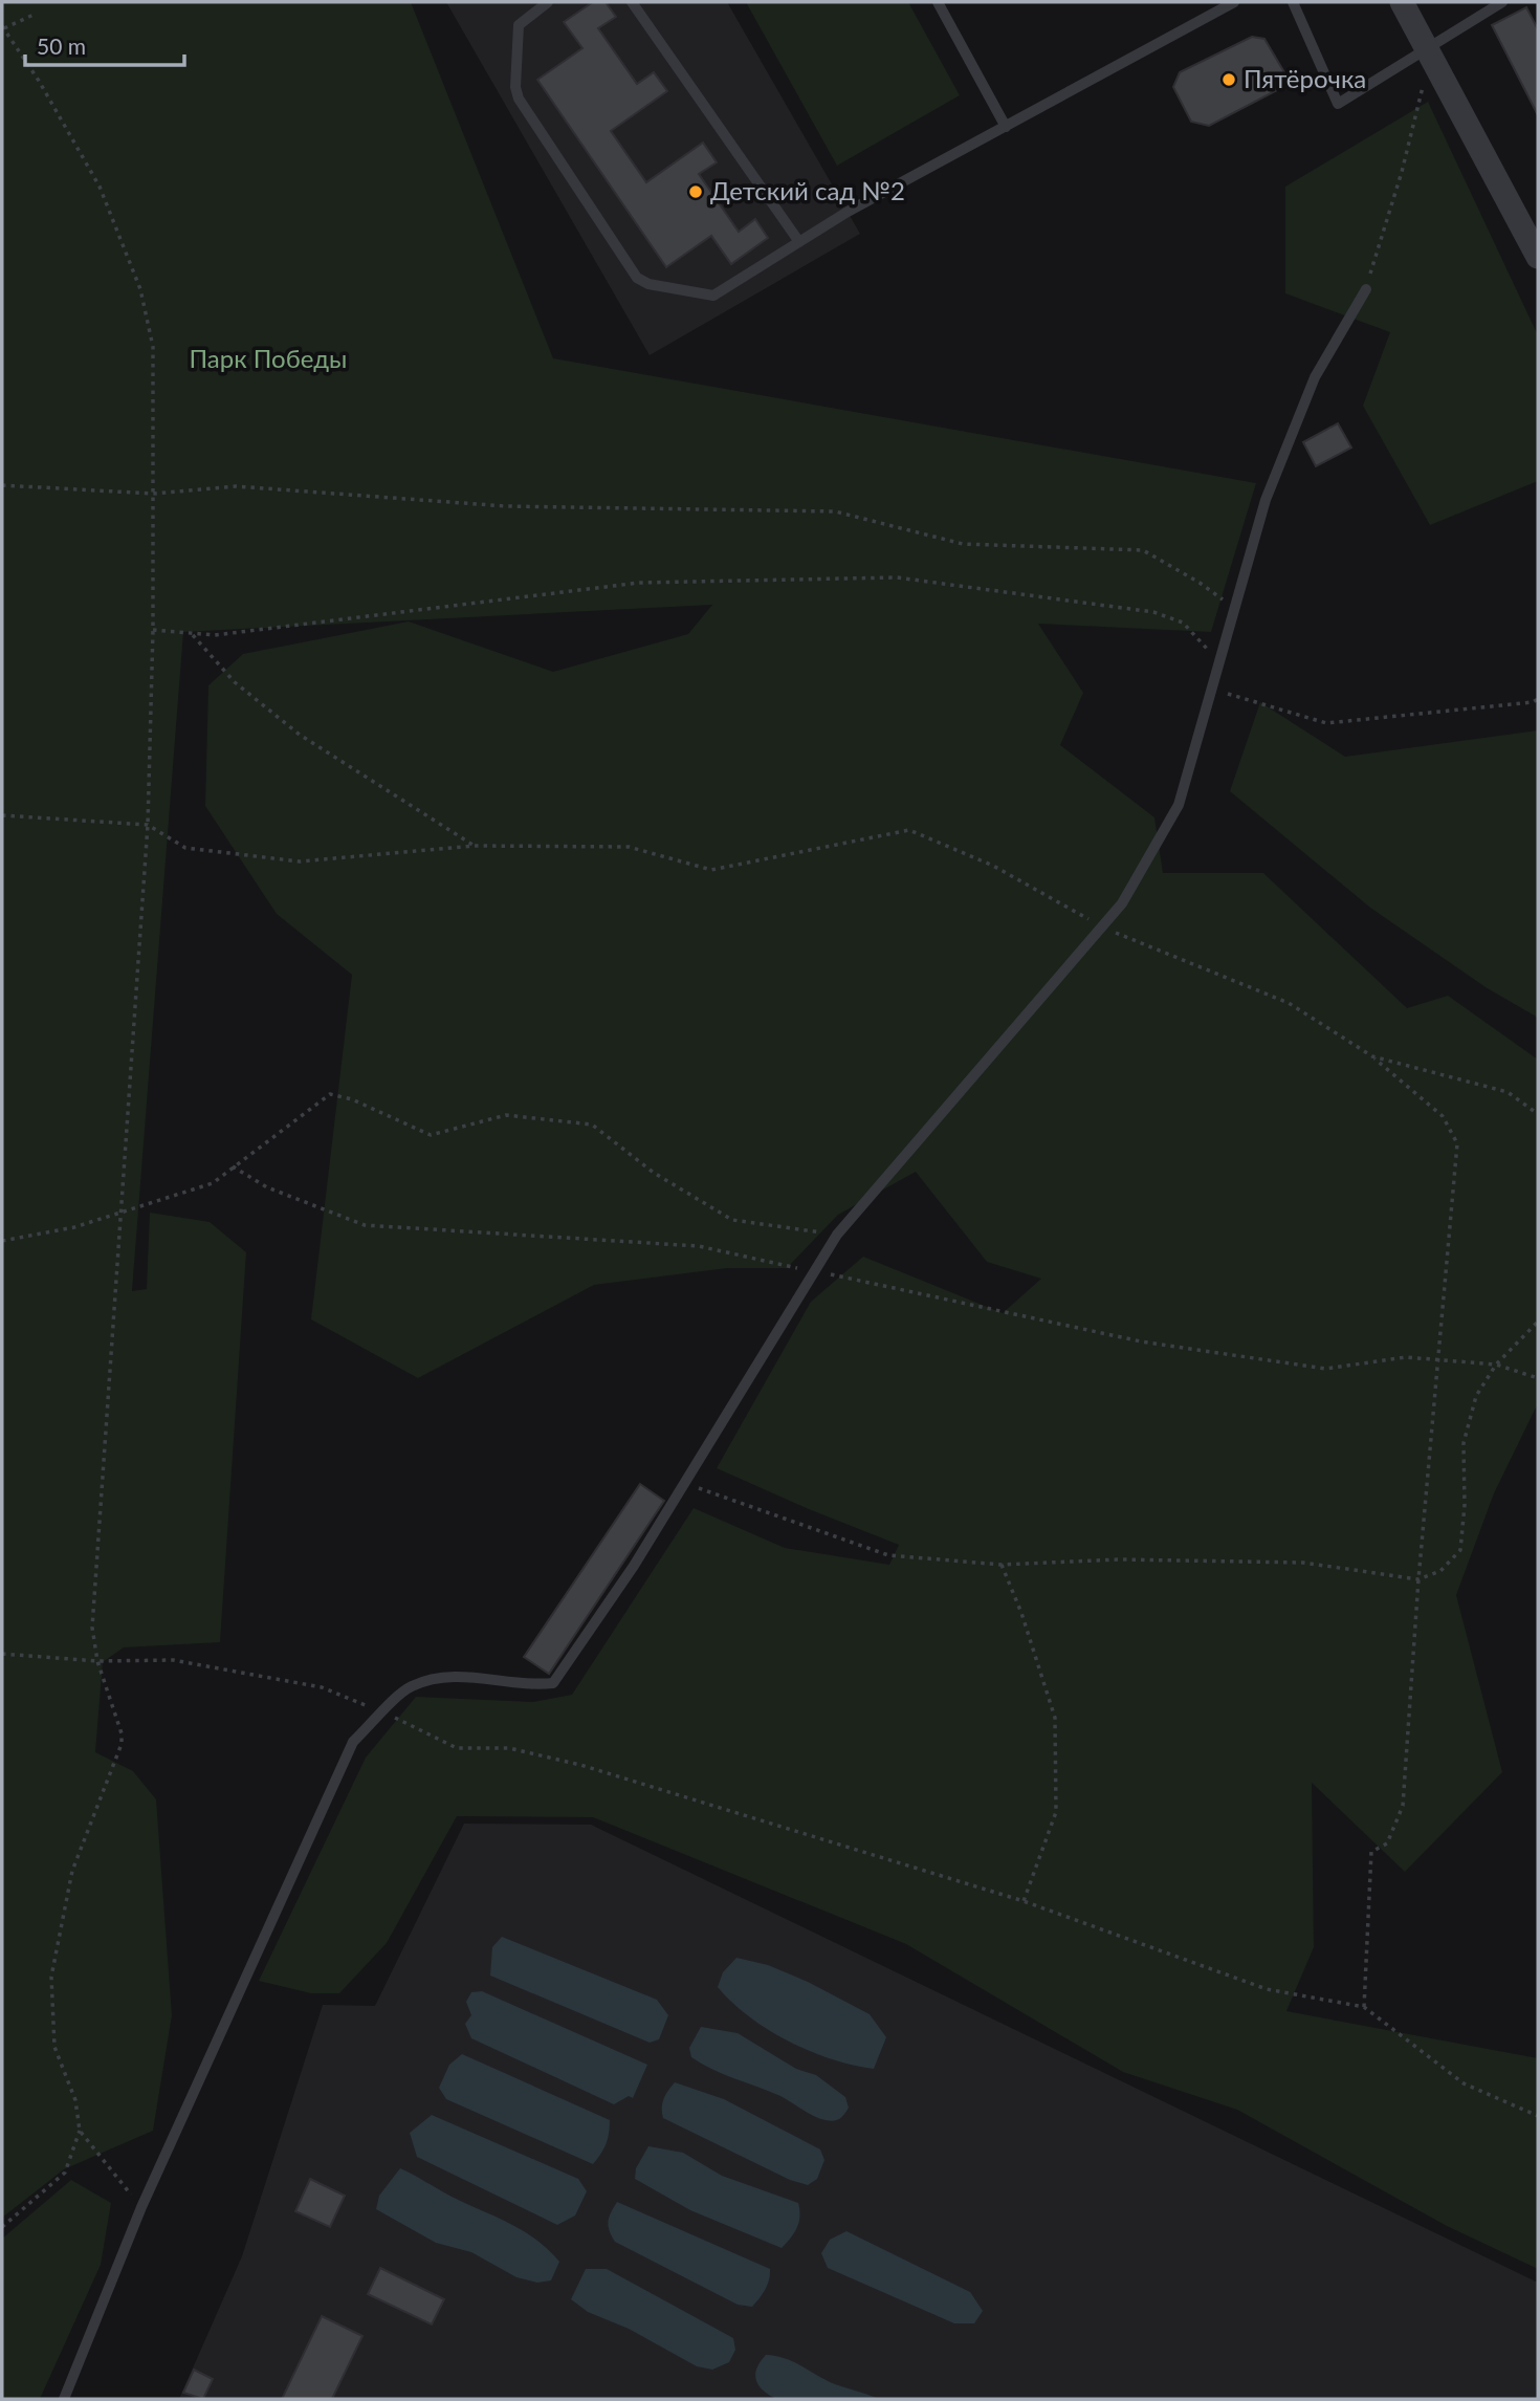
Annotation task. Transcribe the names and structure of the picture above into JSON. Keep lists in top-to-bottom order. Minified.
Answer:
{"parks":["Парк Победы"],"places":["Пятёрочка","Детский сад №2"],"scale_bar":"50 m"}
